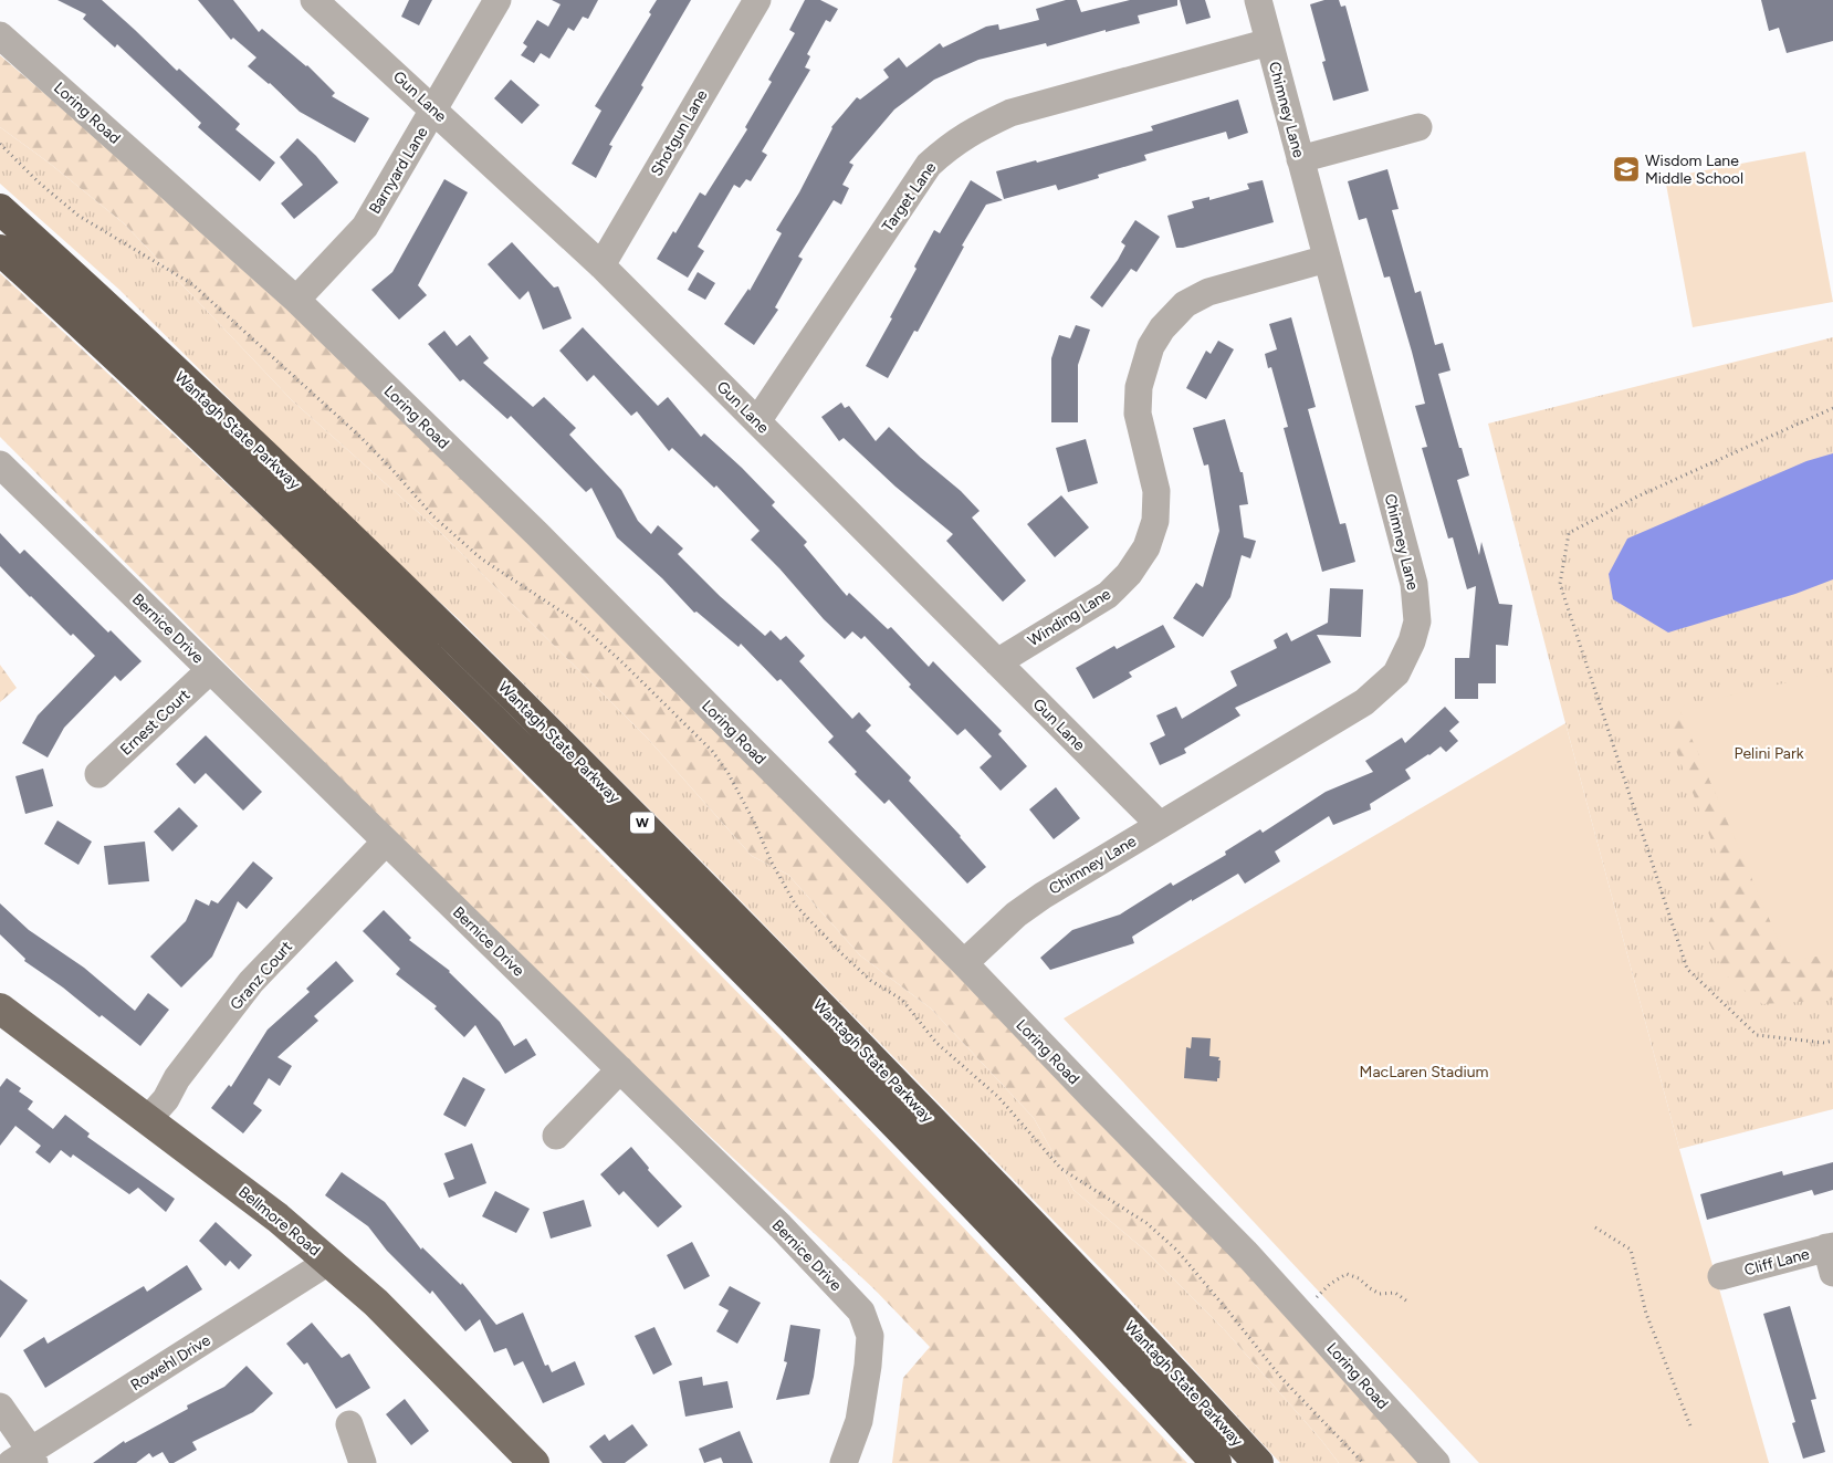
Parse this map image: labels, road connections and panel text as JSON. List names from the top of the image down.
{
  "streets": {
    "highway": ["Wantagh State Parkway", "W"],
    "main road": ["Bellmore Road"],
    "street": [
      "Gun Lane",
      "Chimney Lane",
      "Loring Road",
      "Shotgun Lane",
      "Barnyard Lane",
      "Target Lane",
      "Winding Lane",
      "Bernice Drive",
      "Ernest Court",
      "Granz Court",
      "Cliff Lane",
      "Rowehl Drive"
    ]
  },
  "crossings": [
    ["Gun Lane", "Chimney Lane"],
    ["Gun Lane", "Shotgun Lane"],
    ["Gun Lane", "Barnyard Lane"],
    ["Gun Lane", "Target Lane"],
    ["Gun Lane", "Winding Lane"],
    ["Chimney Lane", "Loring Road"],
    ["Chimney Lane", "Target Lane"],
    ["Chimney Lane", "Winding Lane"],
    ["Loring Road", "Barnyard Lane"],
    ["Bernice Drive", "Ernest Court"],
    ["Bernice Drive", "Granz Court"],
    ["Granz Court", "Bellmore Road"],
    ["Bellmore Road", "Rowehl Drive"]
  ],
  "parks": ["Pelini Park", "MacLaren Stadium"],
  "places": {
    "school or university": ["Wisdom Lane Middle School"]
  }
}
